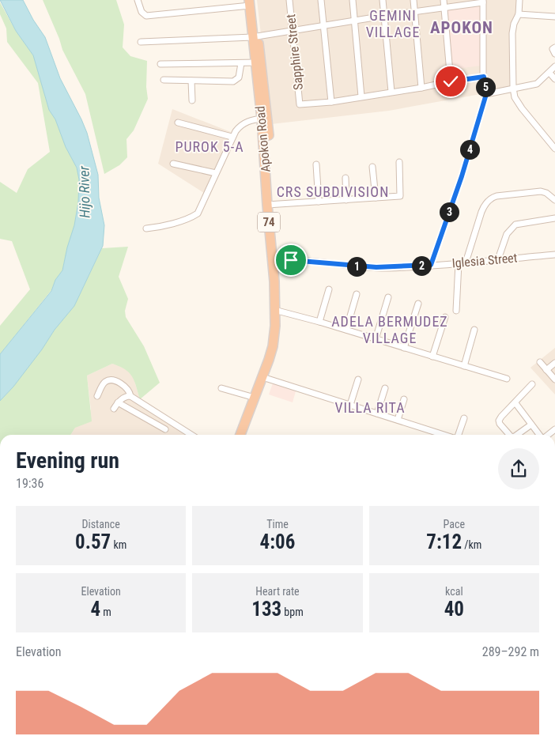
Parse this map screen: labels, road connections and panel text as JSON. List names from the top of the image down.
{
  "streets": {
    "highway": ["Apokon Road", "74"],
    "street": ["Sapphire Street", "Iglesia Street"]
  },
  "crossings": [
    ["Apokon Road", "Iglesia Street"]
  ],
  "districts": [
    "GEMINI VILLAGE",
    "APOKON",
    "PUROK 5-A",
    "CRS SUBDIVISION",
    "ADELA BERMUDEZ VILLAGE",
    "VILLA RITA"
  ],
  "water": ["Hijo River"],
  "page": {
    "pins": [
      "5",
      "4",
      "3",
      "2",
      "1"
    ],
    "heading": ["Evening run", "19:36"],
    "stats": [
      ["Distance", "0.57 km"],
      ["Time", "4:06"],
      ["Pace", "7:12 /km"],
      ["Elevation", "4 m"],
      ["Heart rate", "133 bpm"],
      ["kcal", "40"]
    ],
    "chart": ["Elevation", "289–292 m"]
  }
}
